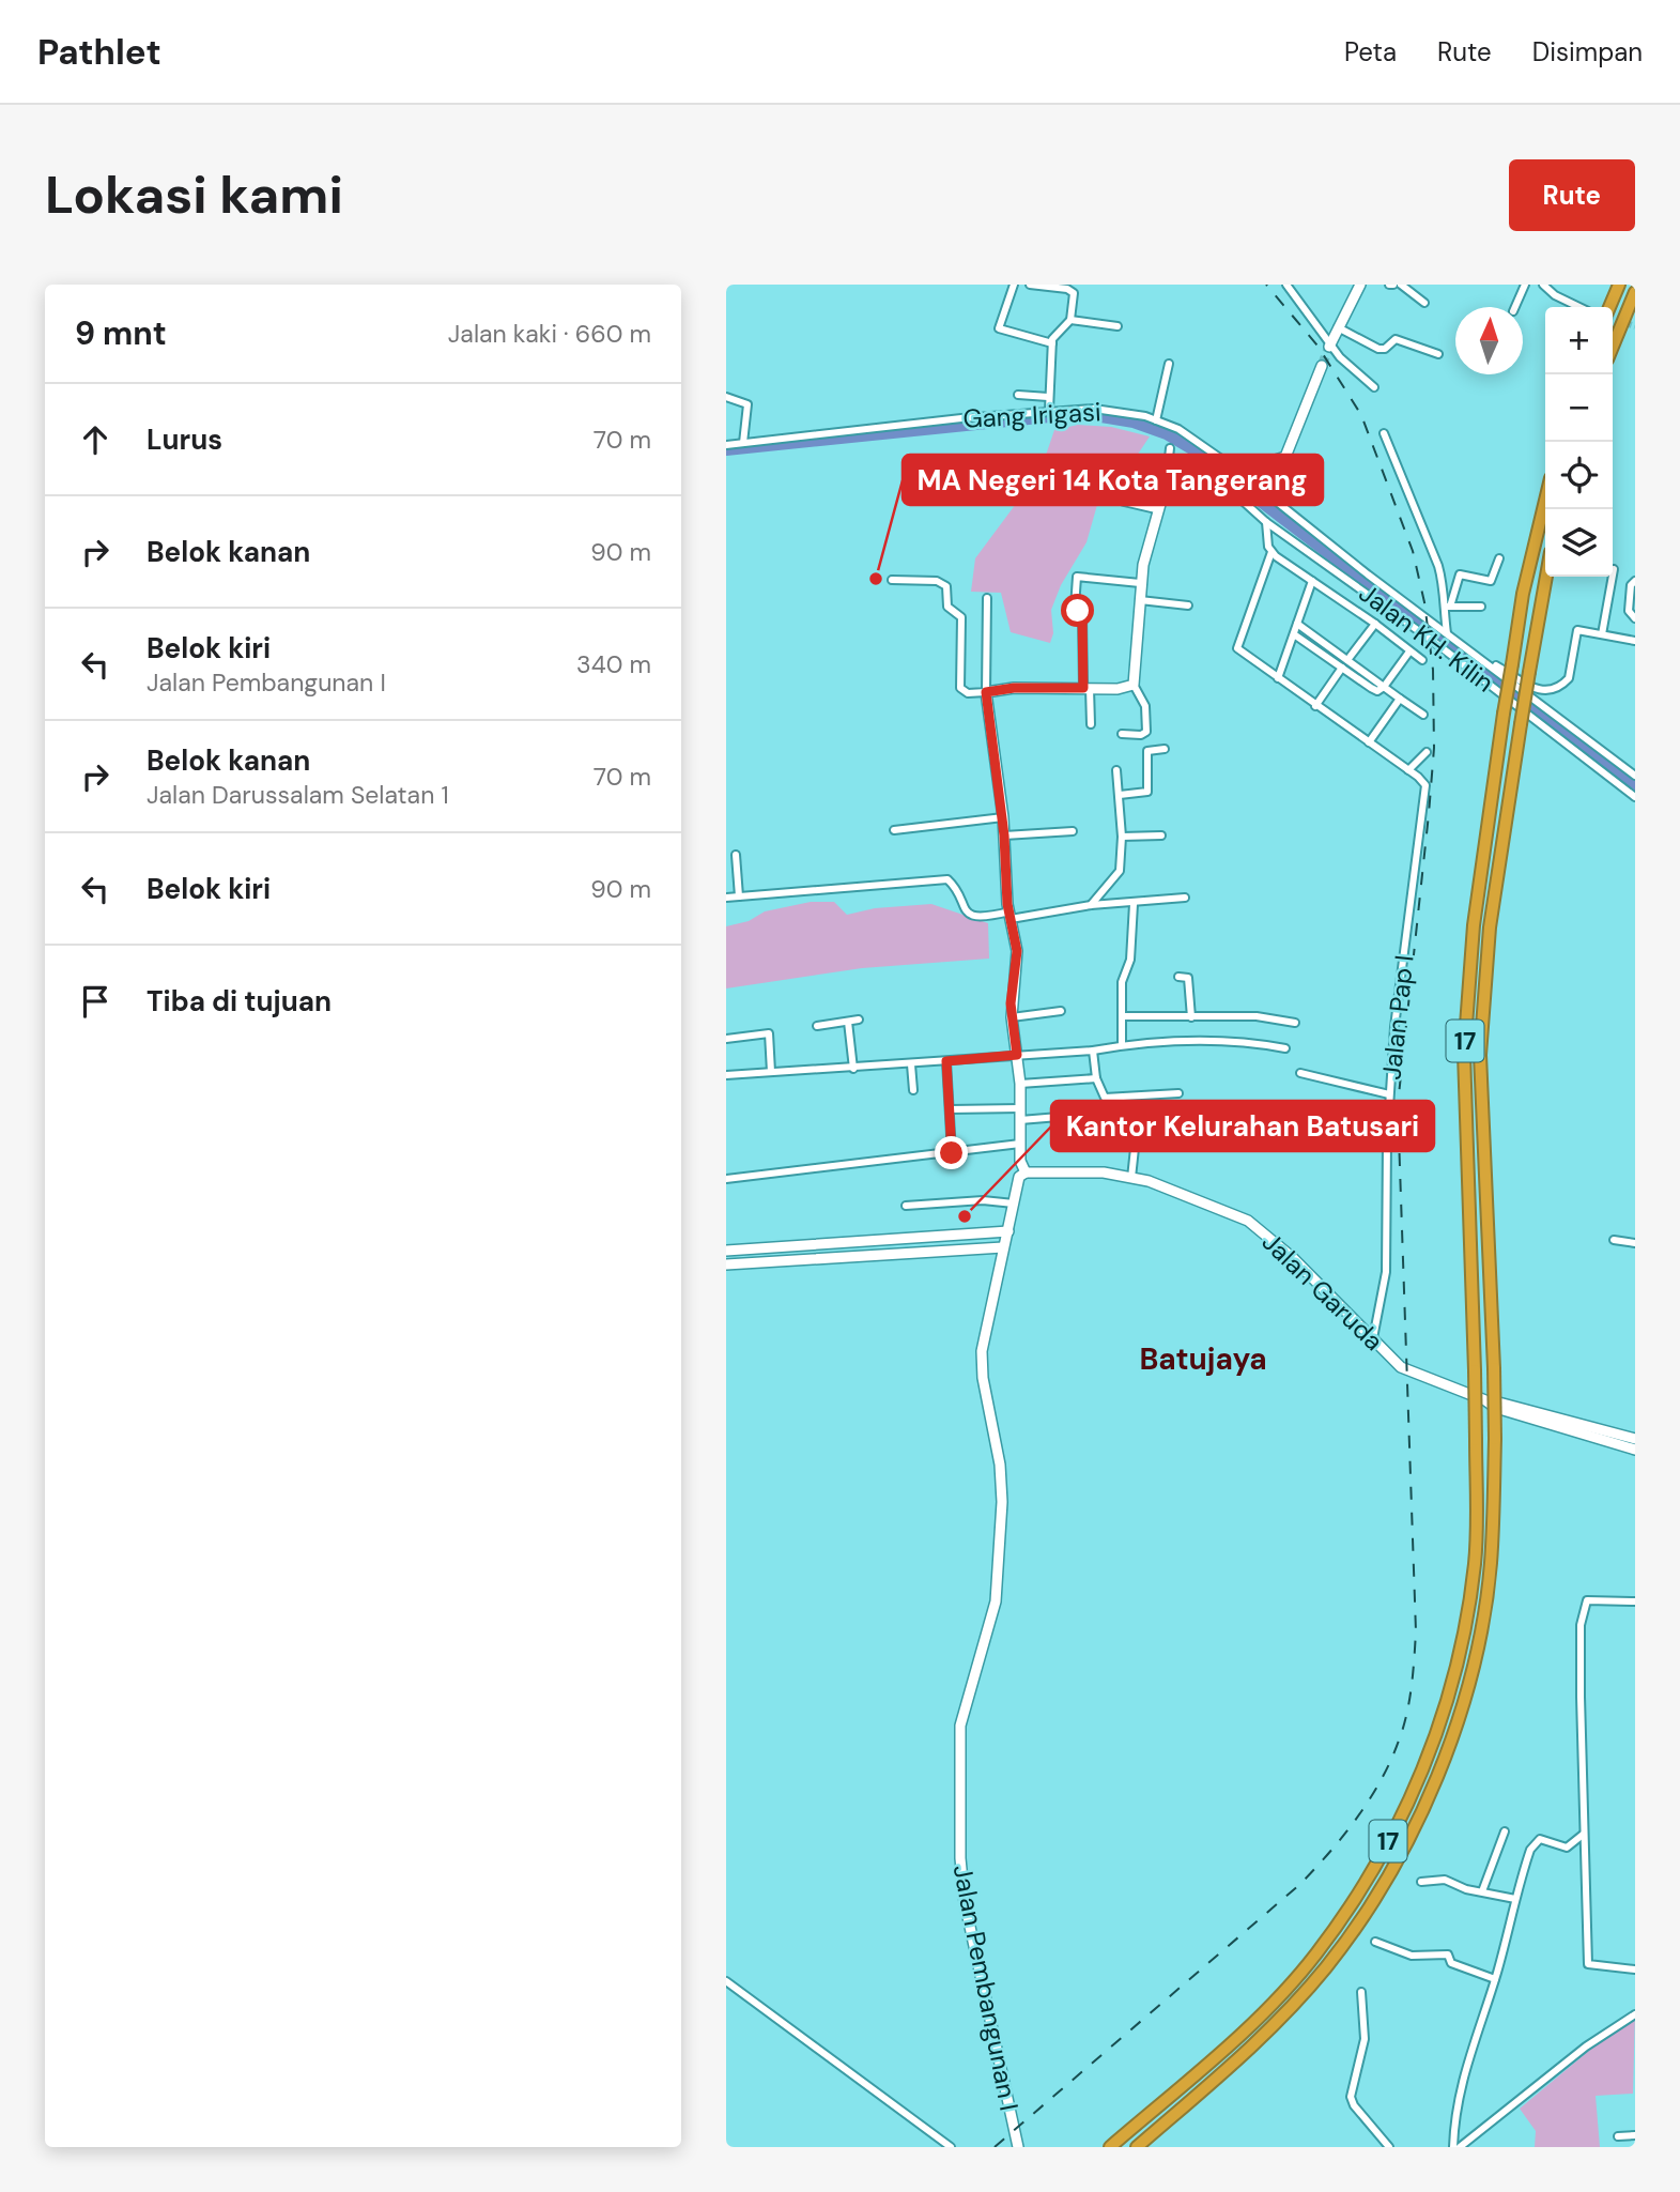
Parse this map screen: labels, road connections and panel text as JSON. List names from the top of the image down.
{
  "streets": {
    "highway": ["17"],
    "street": [
      "Gang Irigasi",
      "Jalan KH. Kilin",
      "Jalan Pap I",
      "Jalan Garuda",
      "Jalan Pembangunan I"
    ]
  },
  "crossings": [
    ["Gang Irigasi", "Jalan KH. Kilin"],
    ["Jalan Pap I", "Jalan Garuda"],
    ["Jalan Garuda", "Jalan Pembangunan I"]
  ],
  "districts": ["Batujaya"],
  "places": ["MA Negeri 14 Kota Tangerang", "Kantor Kelurahan Batusari"],
  "north": "top",
  "page": {
    "header": "Pathlet",
    "nav": ["Peta", "Rute", "Disimpan"],
    "buttons": "Rute",
    "title": "Lokasi kami",
    "heading": ["9 mnt", "Jalan kaki · 660 m"],
    "map_buttons": ["+", "−"],
    "list": [
      ["Lurus", "70 m"],
      ["Belok kanan", "90 m"],
      ["Belok kiri", "Jalan Pembangunan I", "340 m"],
      ["Belok kanan", "Jalan Darussalam Selatan 1", "70 m"],
      ["Belok kiri", "90 m"],
      "Tiba di tujuan"
    ]
  }
}
